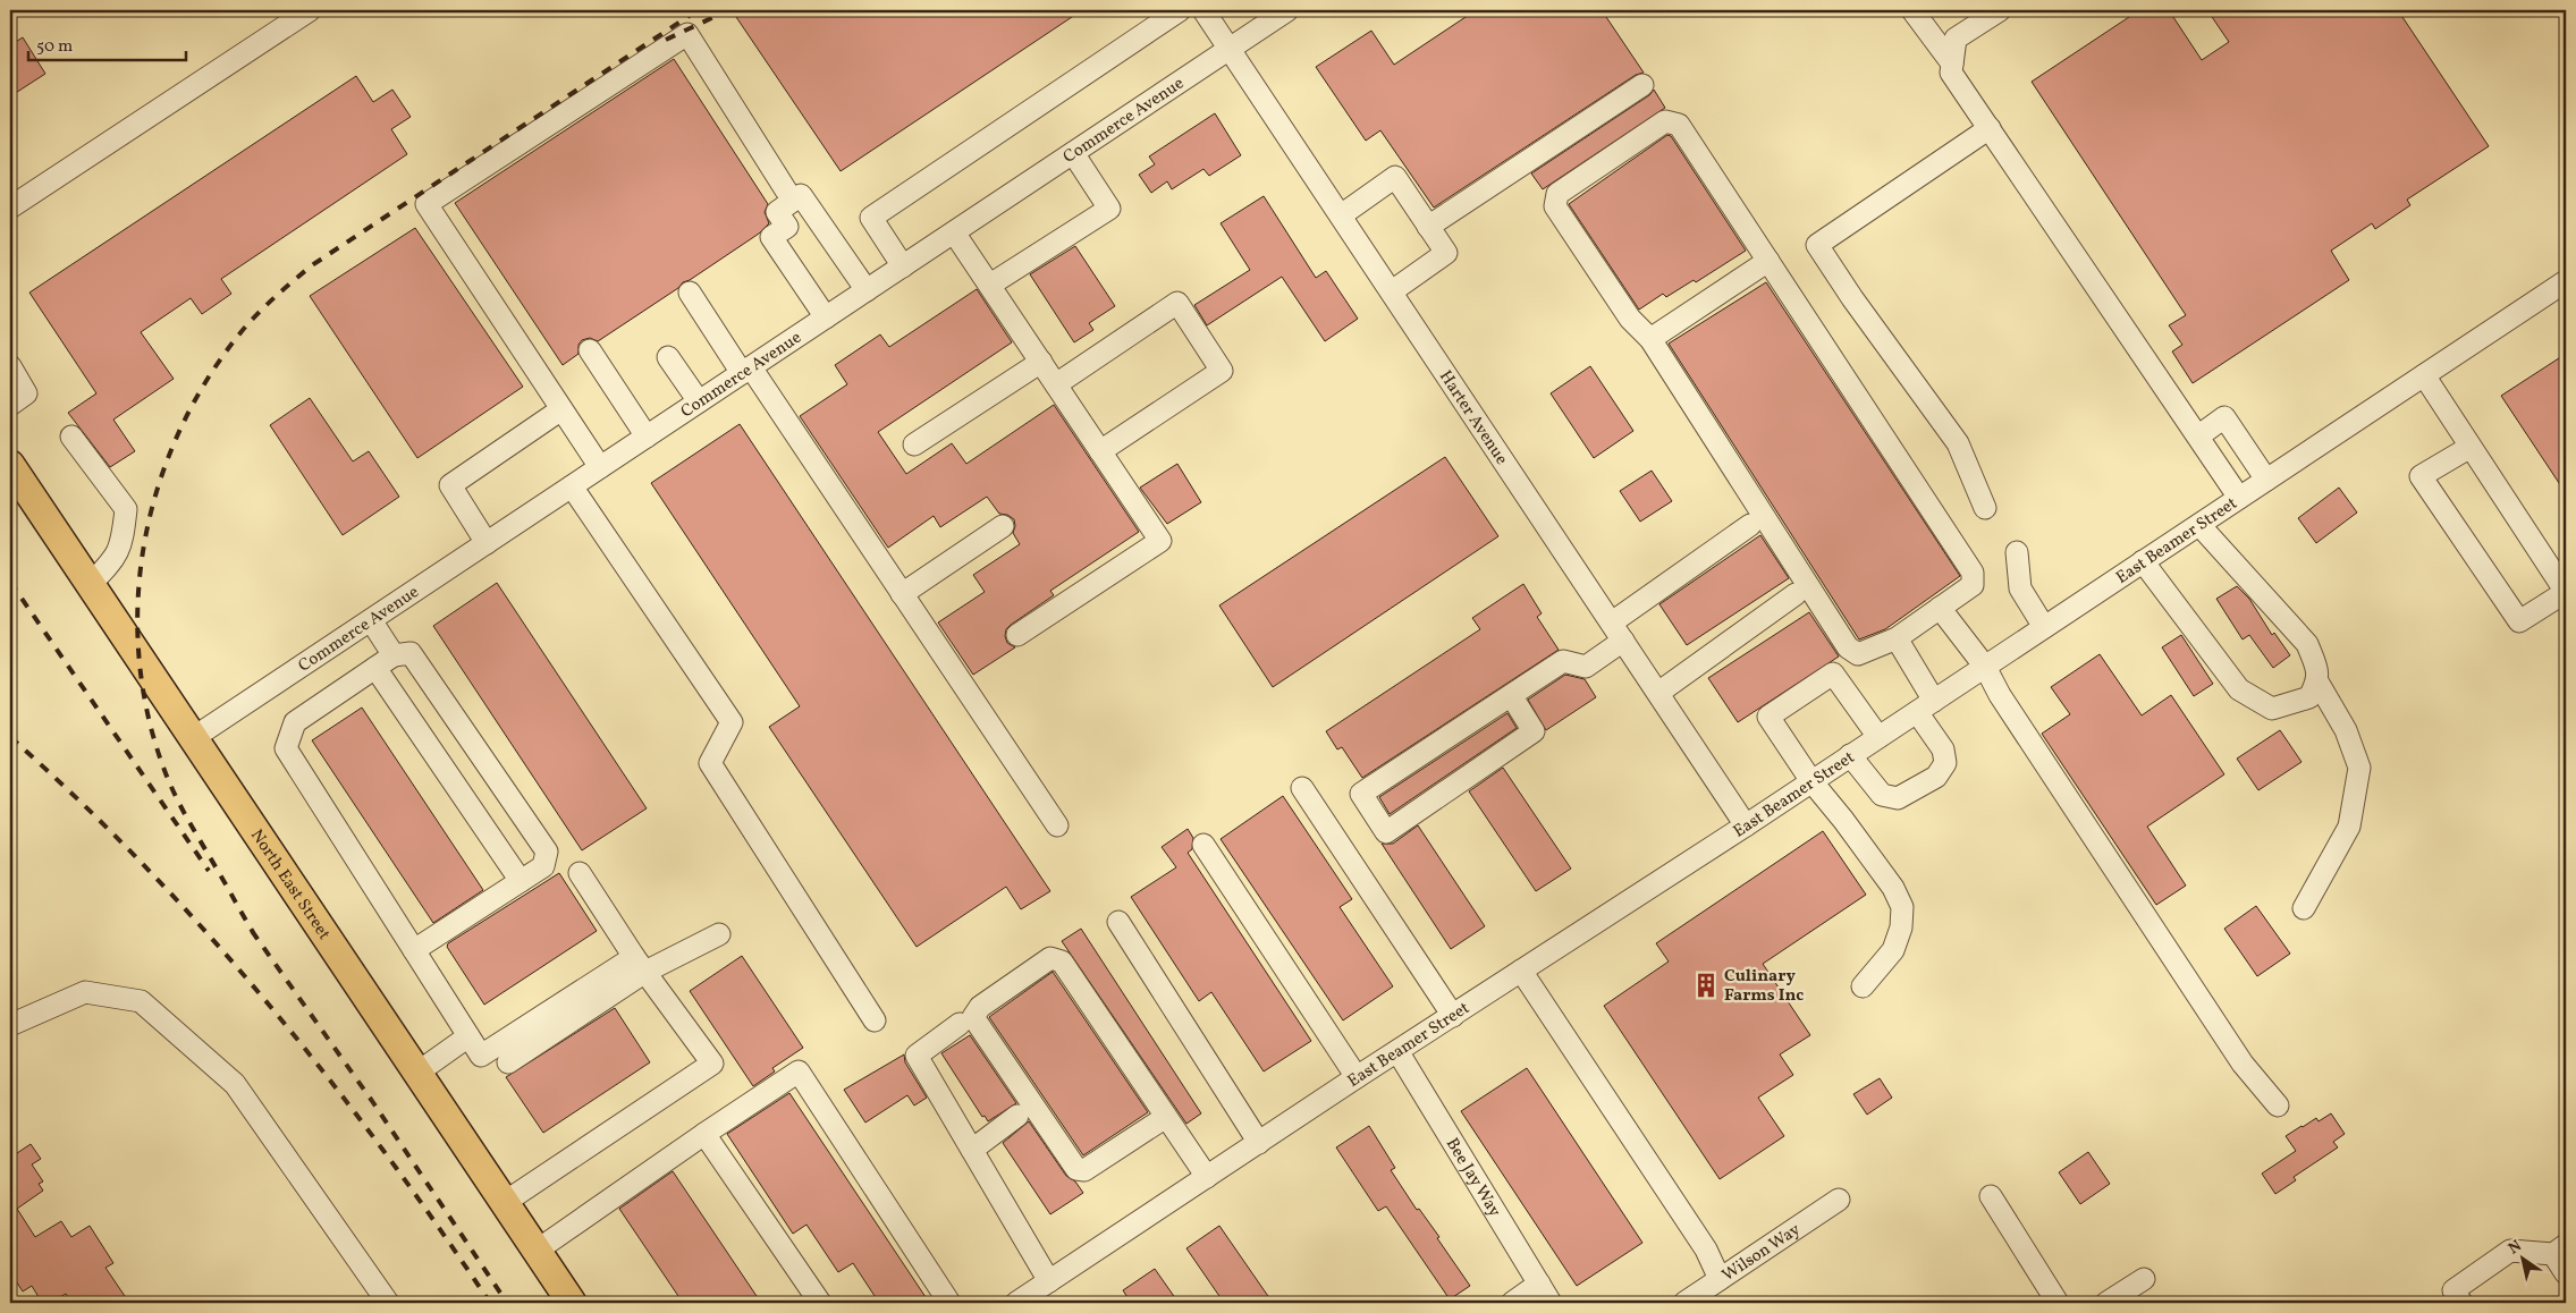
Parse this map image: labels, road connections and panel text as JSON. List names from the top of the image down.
{
  "streets": {
    "main road": ["North East Street"],
    "street": [
      "Commerce Avenue",
      "Harter Avenue",
      "East Beamer Street",
      "Bee Jay Way",
      "Wilson Way"
    ]
  },
  "crossings": [
    ["Commerce Avenue", "Harter Avenue"],
    ["Commerce Avenue", "North East Street"],
    ["Harter Avenue", "East Beamer Street"],
    ["East Beamer Street", "Bee Jay Way"]
  ],
  "places": {
    "building": ["Culinary Farms Inc"]
  },
  "scale_bar": "50 m",
  "north": "top left"
}
